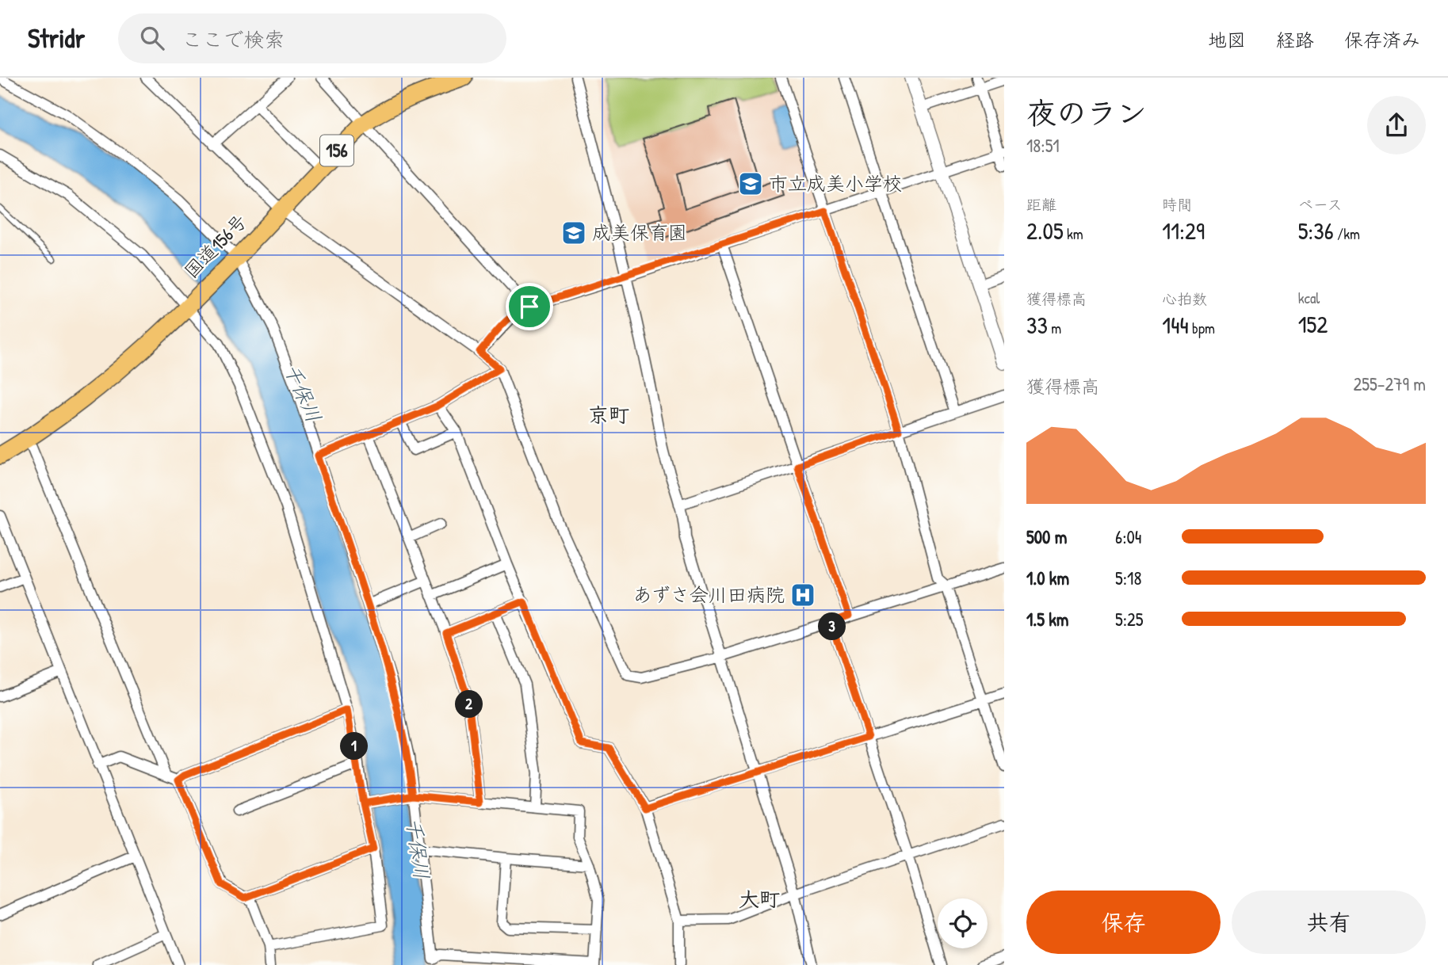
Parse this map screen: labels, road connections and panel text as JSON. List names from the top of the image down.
{
  "streets": {
    "highway": ["156", "国道156号"]
  },
  "districts": ["京町", "大町"],
  "water": ["千保川"],
  "places": {
    "school or university": ["市立成美小学校", "成美保育園"],
    "hospital": ["あずさ会川田病院"]
  },
  "page": {
    "header": "Stridr",
    "search": "ここで検索",
    "nav": ["地図", "経路", "保存済み"],
    "heading": ["夜のラン", "18:51"],
    "stats": [
      ["距離", "2.05 km"],
      ["時間", "11:29"],
      ["ペース", "5:36 /km"],
      ["獲得標高", "33 m"],
      ["心拍数", "144 bpm"],
      ["kcal", "152"]
    ],
    "chart": ["獲得標高", "255–279 m"],
    "list": [
      {
        "name": "500 m",
        "note": "6:04"
      },
      {
        "name": "1.0 km",
        "note": "5:18"
      },
      {
        "name": "1.5 km",
        "note": "5:25"
      }
    ],
    "pins": ["3", "2", "1"],
    "buttons": ["保存", "共有"]
  }
}
